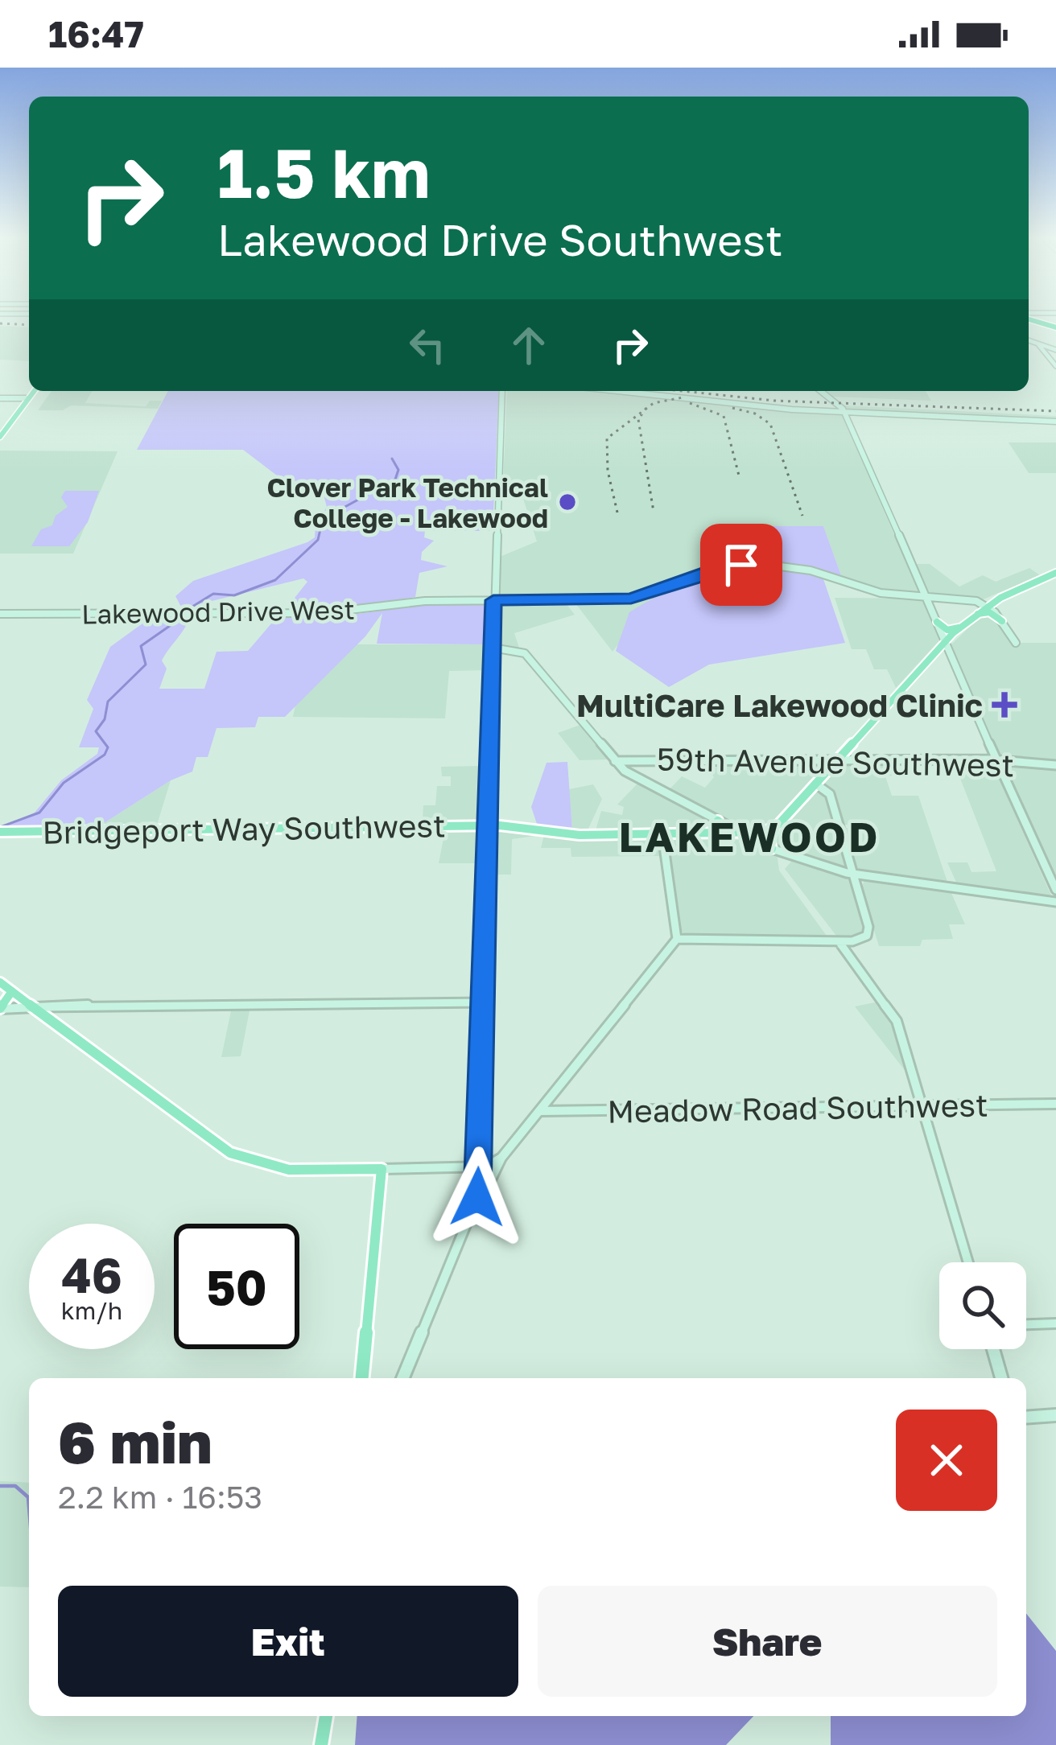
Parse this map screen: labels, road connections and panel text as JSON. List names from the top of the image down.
{
  "streets": {
    "main road": [
      "Lakewood Drive West",
      "59th Avenue Southwest",
      "Bridgeport Way Southwest",
      "Meadow Road Southwest"
    ]
  },
  "districts": ["LAKEWOOD"],
  "places": {
    "other": ["Clover Park Technical College - Lakewood"],
    "health": ["MultiCare Lakewood Clinic"]
  },
  "page": {
    "status": "16:47",
    "turn": ["1.5 km", "Lakewood Drive Southwest"],
    "speed": "46 km/h",
    "limit": "50",
    "heading": ["6 min", "2.2 km · 16:53"],
    "buttons": ["Exit", "Share"]
  }
}
